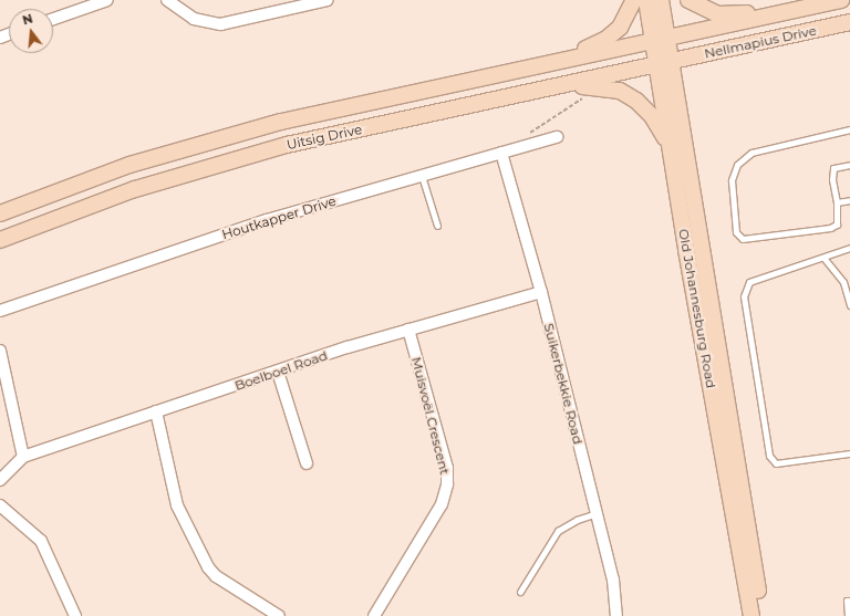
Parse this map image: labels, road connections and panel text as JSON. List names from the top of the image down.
{
  "streets": {
    "main road": ["Nellmapius Drive", "Uitsig Drive", "Old Johannesburg Road"],
    "street": [
      "Houtkapper Drive",
      "Boelboel Road",
      "Suikerbekkie Road",
      "Muisvoël Crescent"
    ]
  },
  "crossings": [
    ["Nellmapius Drive", "Uitsig Drive"],
    ["Nellmapius Drive", "Old Johannesburg Road"],
    ["Uitsig Drive", "Old Johannesburg Road"],
    ["Houtkapper Drive", "Suikerbekkie Road"],
    ["Boelboel Road", "Suikerbekkie Road"],
    ["Boelboel Road", "Muisvoël Crescent"]
  ],
  "north": "top"
}
